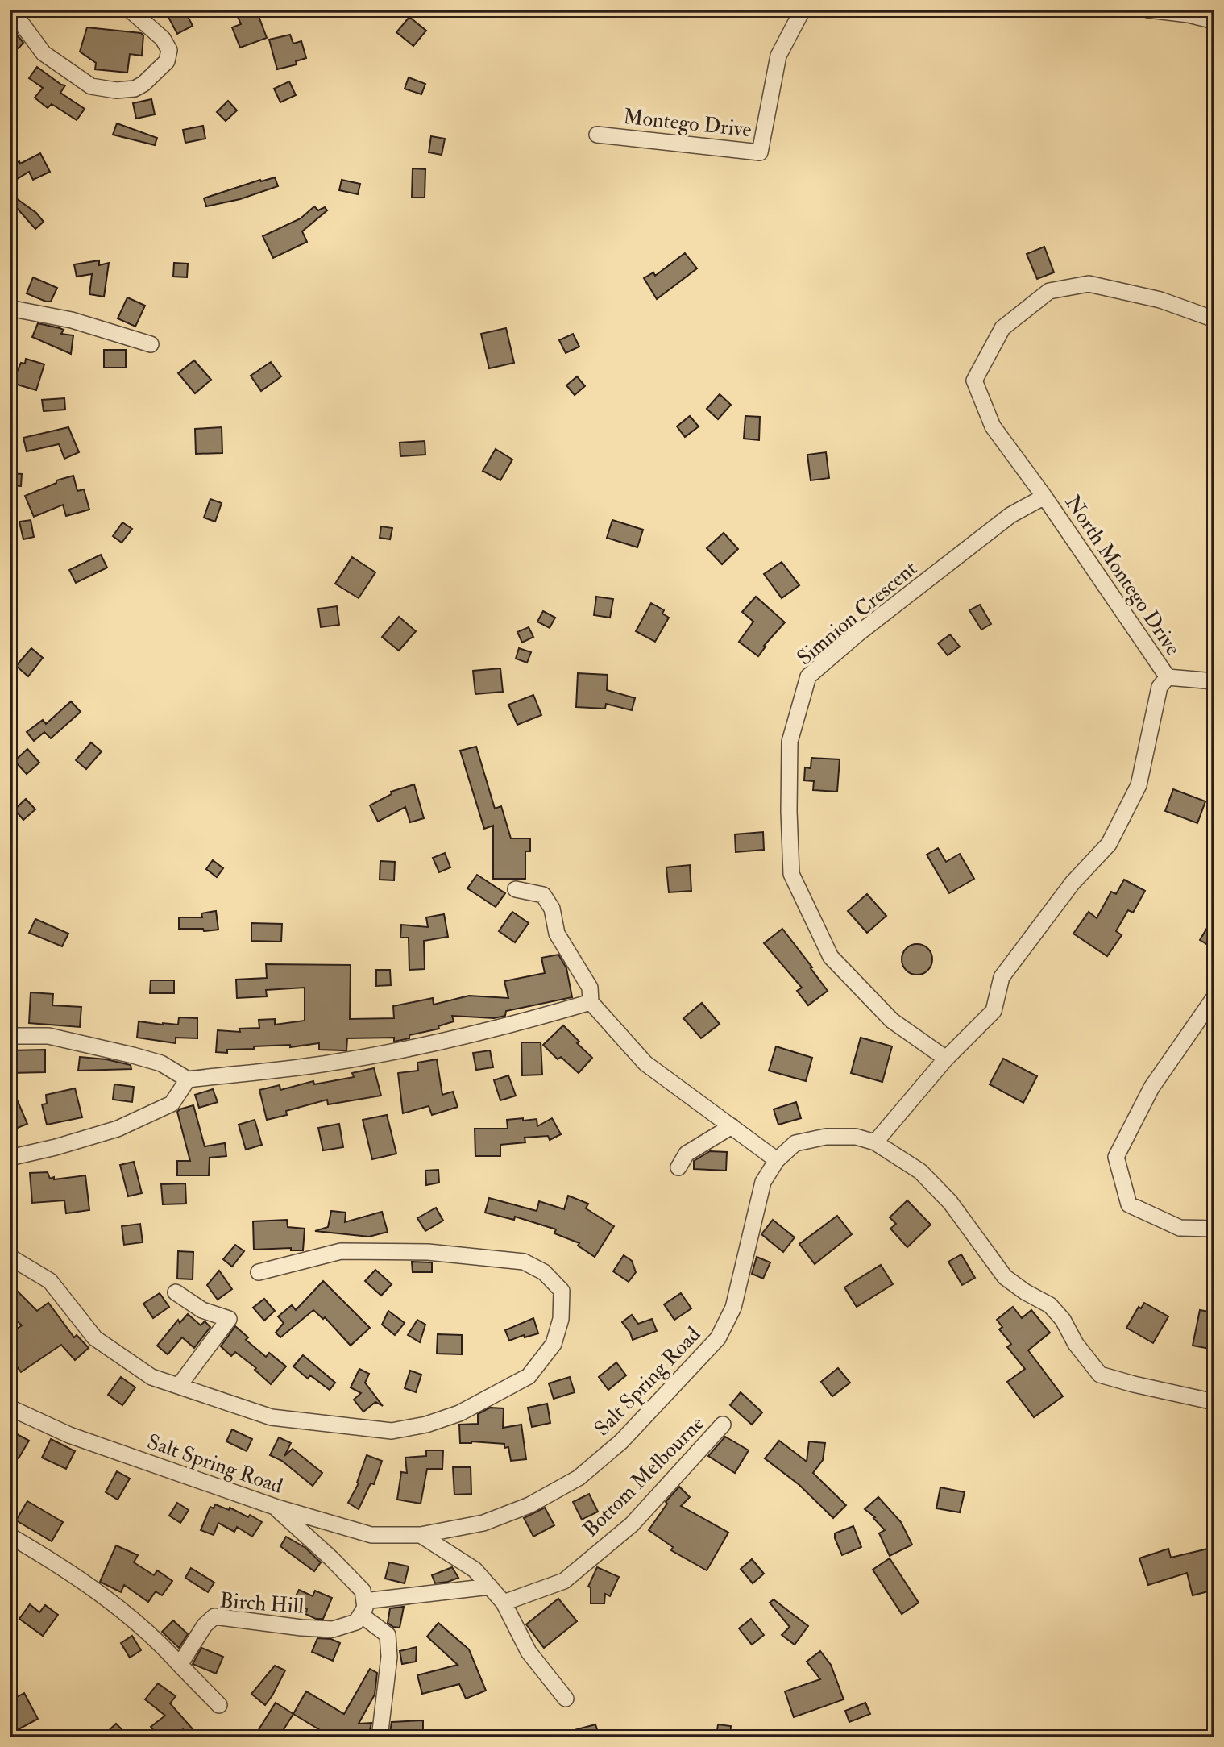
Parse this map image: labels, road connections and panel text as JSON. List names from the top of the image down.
{
  "streets": {
    "street": [
      "Montego Drive",
      "North Montego Drive",
      "Simnion Crescent",
      "Salt Spring Road",
      "Bottom Melbourne",
      "Birch Hill"
    ]
  },
  "crossings": [
    ["North Montego Drive", "Simnion Crescent"]
  ]
}
